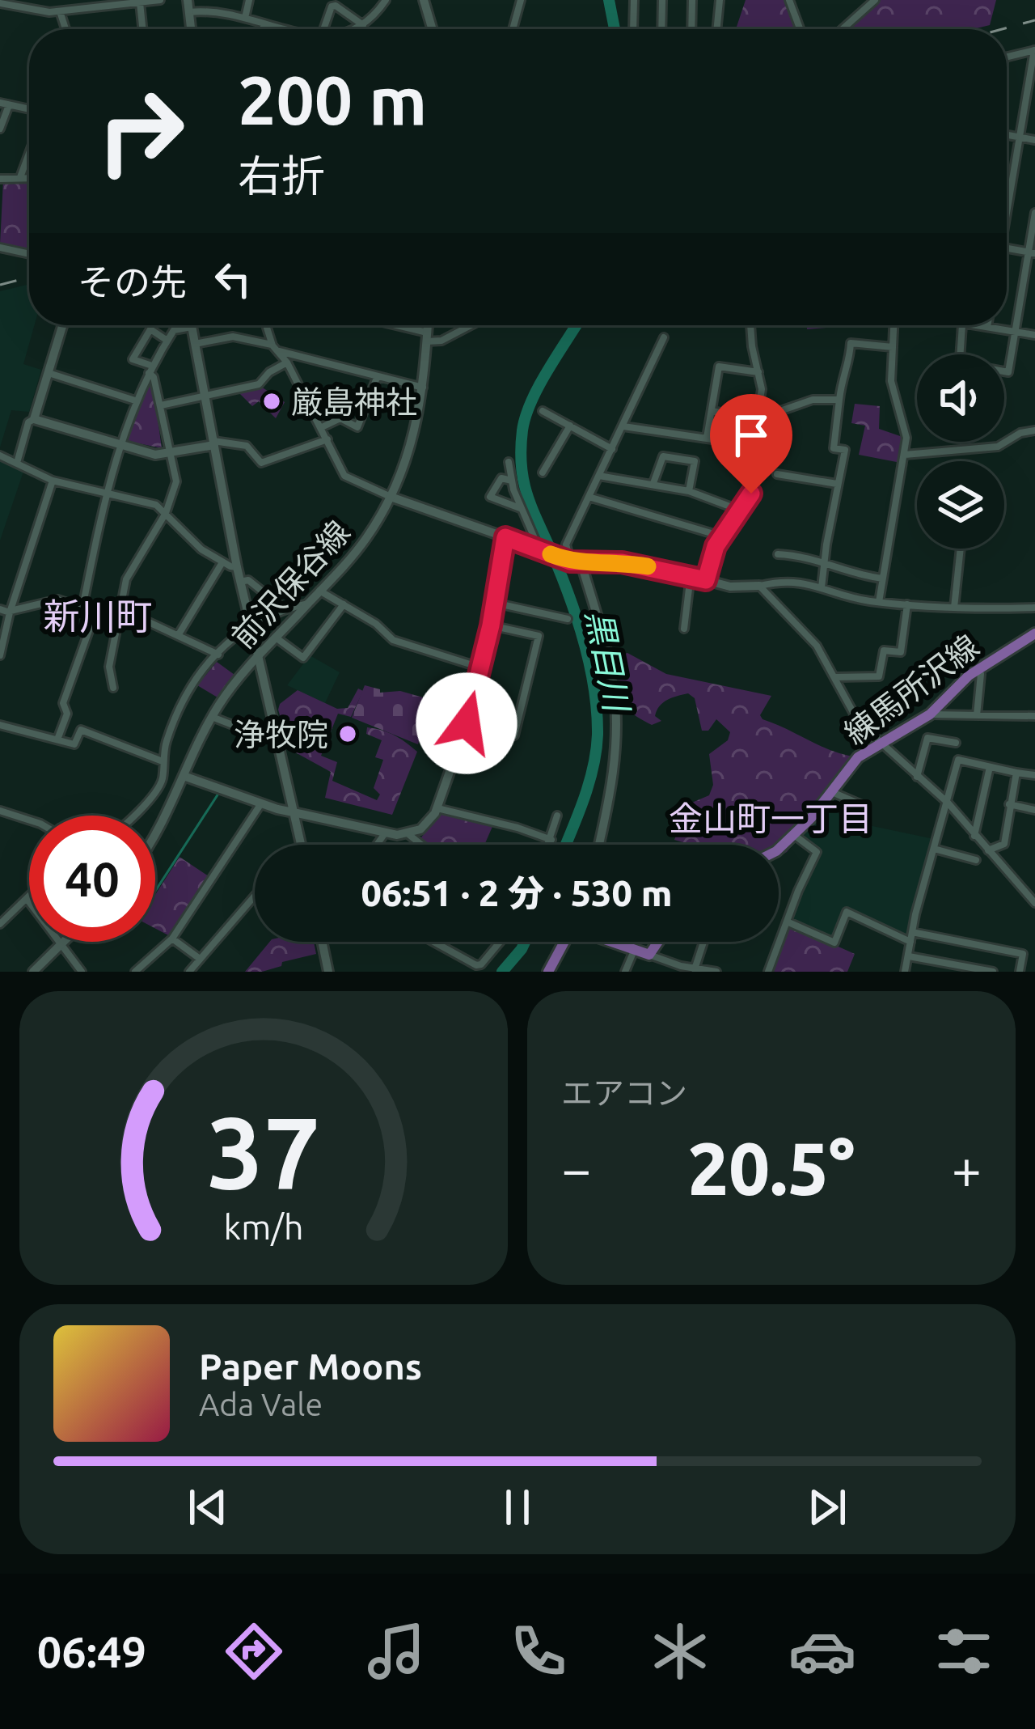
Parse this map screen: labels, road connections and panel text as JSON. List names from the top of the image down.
{
  "streets": {
    "main road": ["練馬所沢線"],
    "street": ["前沢保谷線"]
  },
  "districts": ["新川町", "金山町一丁目"],
  "water": ["黒目川"],
  "places": ["厳島神社", "浄牧院"],
  "page": {
    "turn": ["200 m", "右折"],
    "then": "その先",
    "limit": "40",
    "trip": "06:51 · 2 分 · 530 m",
    "tile": "エアコン",
    "heat": ["−", "20.5°", "+"],
    "song": ["Paper Moons", "Ada Vale"],
    "tabs": "06:49",
    "gauge": ["37", "km/h"]
  }
}
